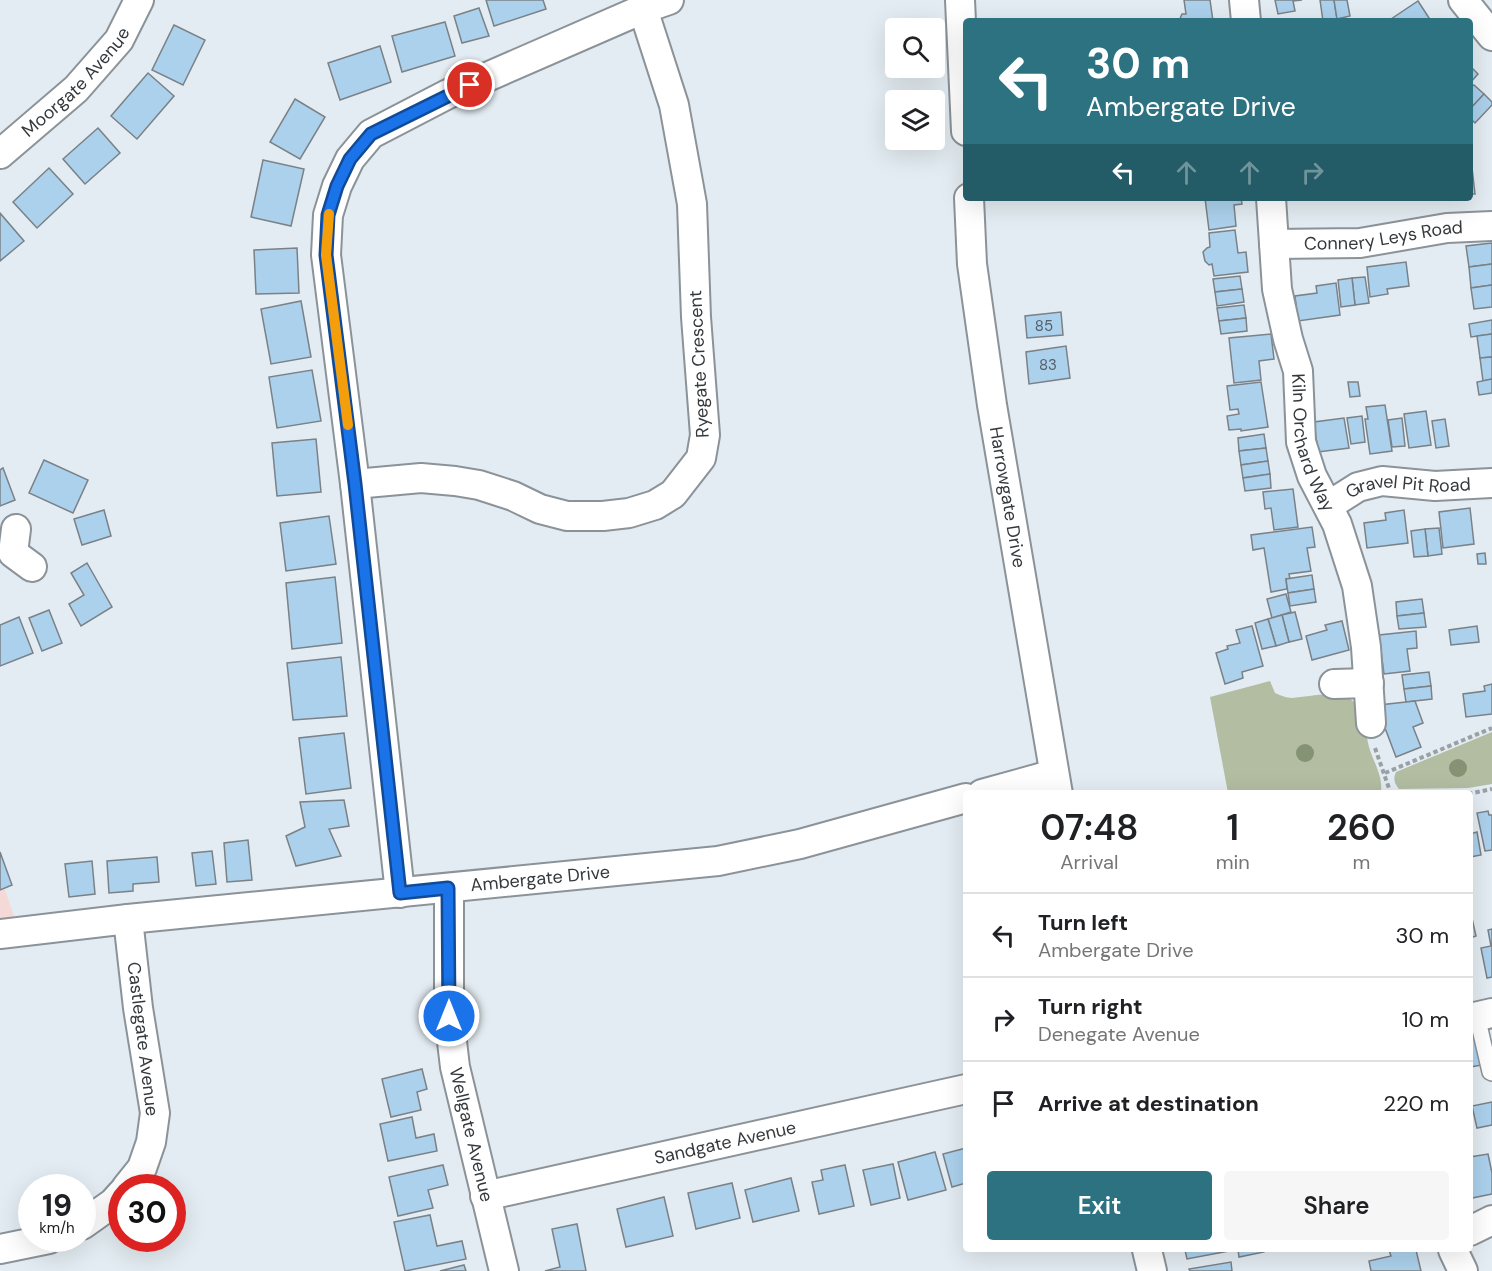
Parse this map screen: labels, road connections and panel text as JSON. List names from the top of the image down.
{
  "streets": {
    "street": [
      "Moorgate Avenue",
      "Connery Leys Road",
      "Ryegate Crescent",
      "Kiln Orchard Way",
      "Gravel Pit Road",
      "Harrowgate Drive",
      "Ambergate Drive",
      "Castlegate Avenue",
      "Wellgate Avenue",
      "Sandgate Avenue"
    ]
  },
  "crossings": [
    ["Connery Leys Road", "Kiln Orchard Way"],
    ["Kiln Orchard Way", "Gravel Pit Road"],
    ["Ambergate Drive", "Castlegate Avenue"],
    ["Ambergate Drive", "Wellgate Avenue"],
    ["Wellgate Avenue", "Sandgate Avenue"]
  ],
  "house_numbers": ["85", "83"],
  "page": {
    "turn": ["30 m", "Ambergate Drive"],
    "eta": [
      "07:48",
      "Arrival",
      "1",
      "min",
      "260",
      "m"
    ],
    "list": [
      {
        "name": "Turn left",
        "note": "Ambergate Drive",
        "value": "30 m"
      },
      {
        "name": "Turn right",
        "note": "Denegate Avenue",
        "value": "10 m"
      },
      {
        "name": "Arrive at destination",
        "value": "220 m"
      }
    ],
    "buttons": ["Exit", "Share"],
    "speed": "19 km/h",
    "limit": "30"
  }
}
